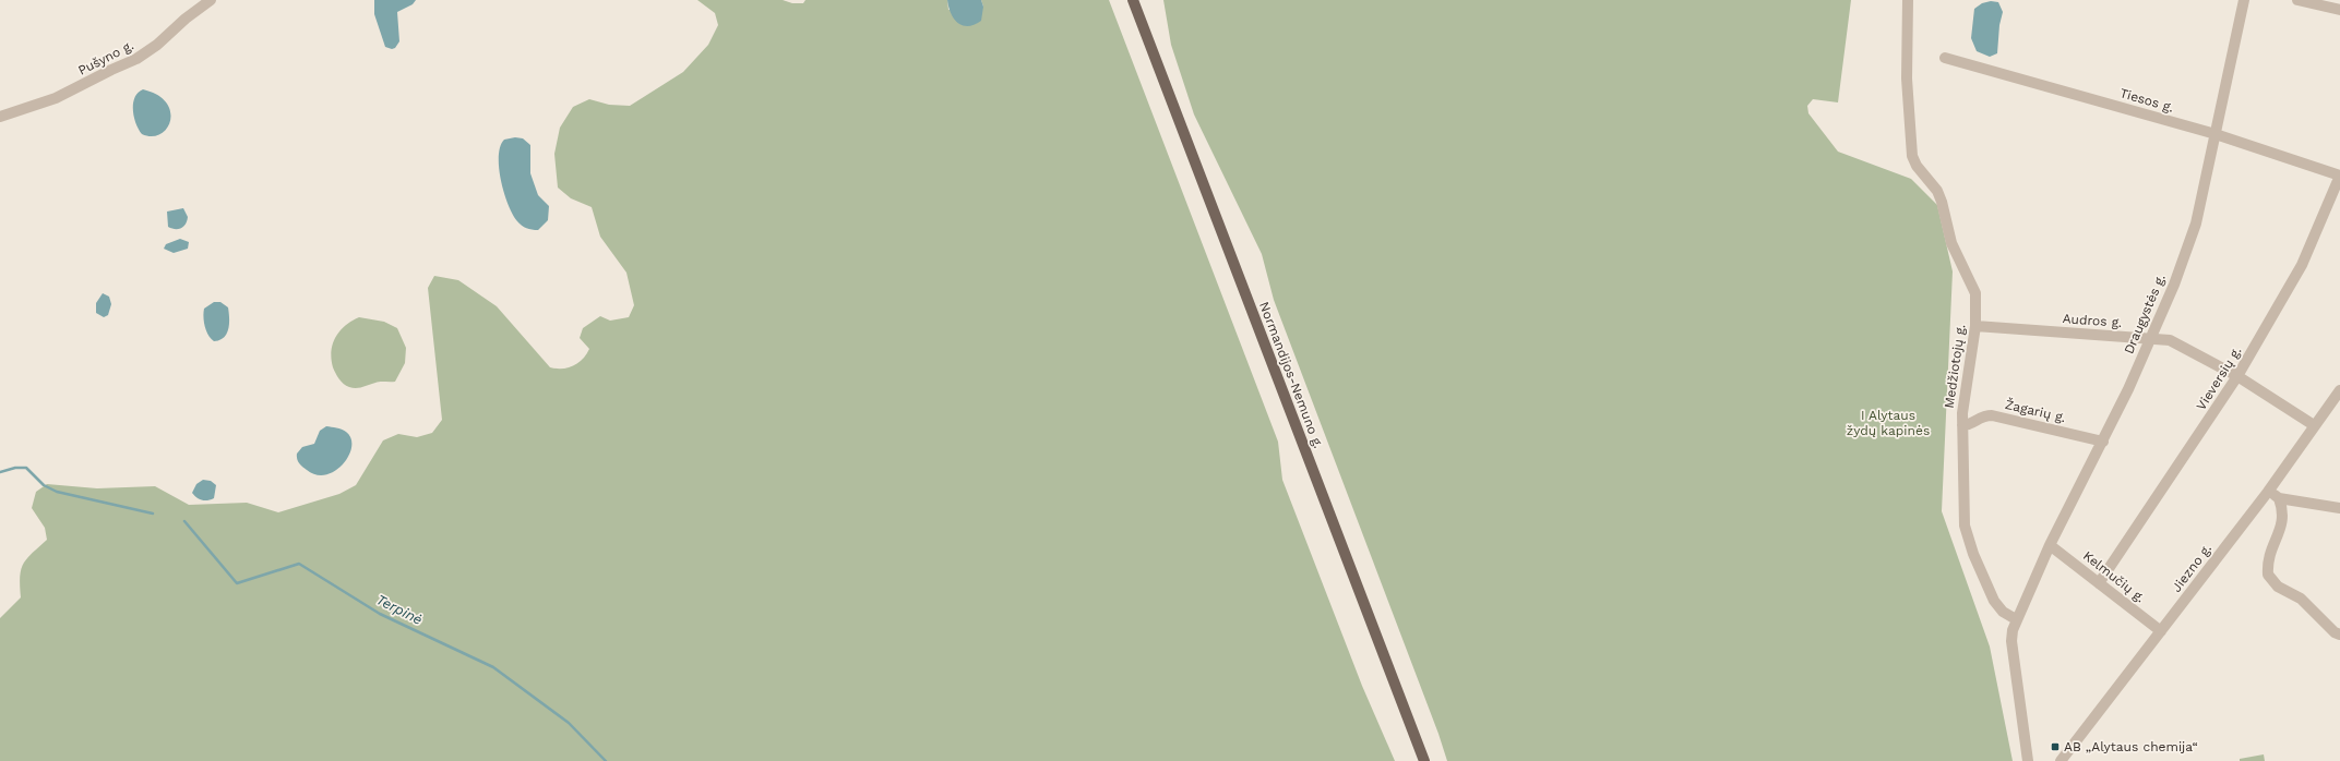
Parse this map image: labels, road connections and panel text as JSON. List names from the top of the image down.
{
  "streets": {
    "main road": ["Normandijos-Nemuno g."],
    "street": [
      "Pušyno g.",
      "Tiesos g.",
      "Draugystės g.",
      "Audros g.",
      "Medžiotojų g.",
      "Vieversių g.",
      "Žagarių g.",
      "Jiezno g.",
      "Kelmučių g."
    ]
  },
  "crossings": [
    ["Tiesos g.", "Draugystės g."],
    ["Tiesos g.", "Vieversių g."],
    ["Draugystės g.", "Audros g."],
    ["Draugystės g.", "Medžiotojų g."],
    ["Draugystės g.", "Žagarių g."],
    ["Draugystės g.", "Kelmučių g."],
    ["Audros g.", "Medžiotojų g."],
    ["Audros g.", "Vieversių g."],
    ["Audros g.", "Jiezno g."],
    ["Medžiotojų g.", "Žagarių g."],
    ["Vieversių g.", "Kelmučių g."],
    ["Jiezno g.", "Kelmučių g."]
  ],
  "water": ["Terpinė"],
  "parks": ["I Alytaus žydų kapinės"],
  "places": {
    "transit": ["AB „Alytaus chemija“"]
  }
}
